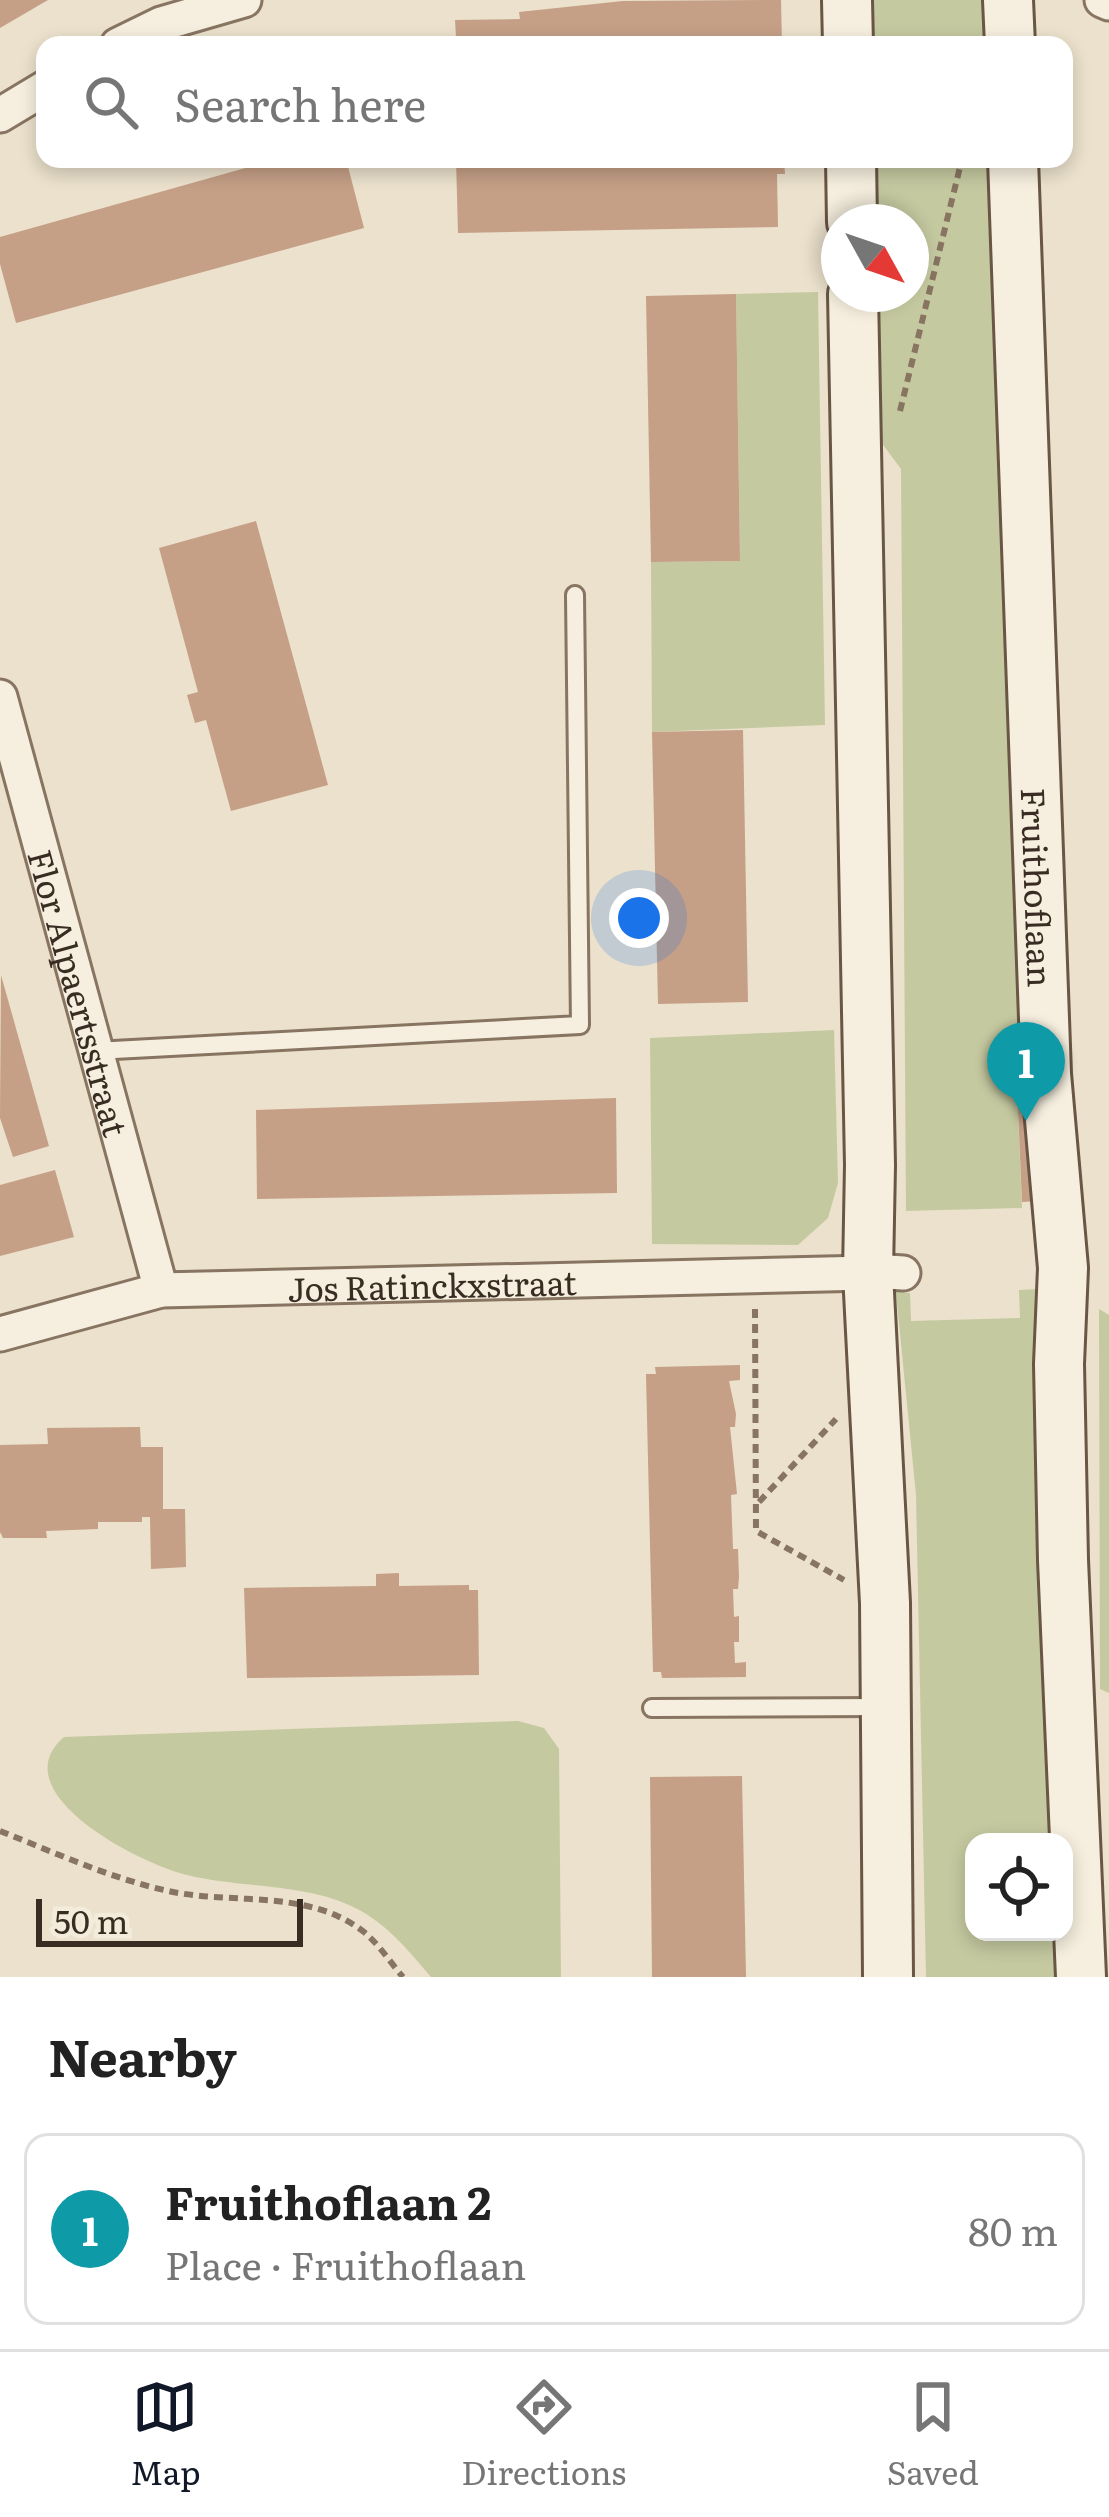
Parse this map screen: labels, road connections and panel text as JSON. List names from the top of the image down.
{
  "streets": {
    "street": ["Fruithoflaan", "Flor Alpaertsstraat", "Jos Ratinckxstraat"]
  },
  "crossings": [
    ["Flor Alpaertsstraat", "Jos Ratinckxstraat"]
  ],
  "scale_bar": "50 m",
  "north": "bottom right",
  "page": {
    "search": "Search here",
    "pins": "1",
    "scale": "50 m",
    "heading": "Nearby",
    "list": [
      {
        "mark": "1",
        "name": "Fruithoflaan 2",
        "note": "Place · Fruithoflaan",
        "value": "80 m"
      }
    ],
    "nav": ["Map", "Directions", "Saved"]
  }
}
